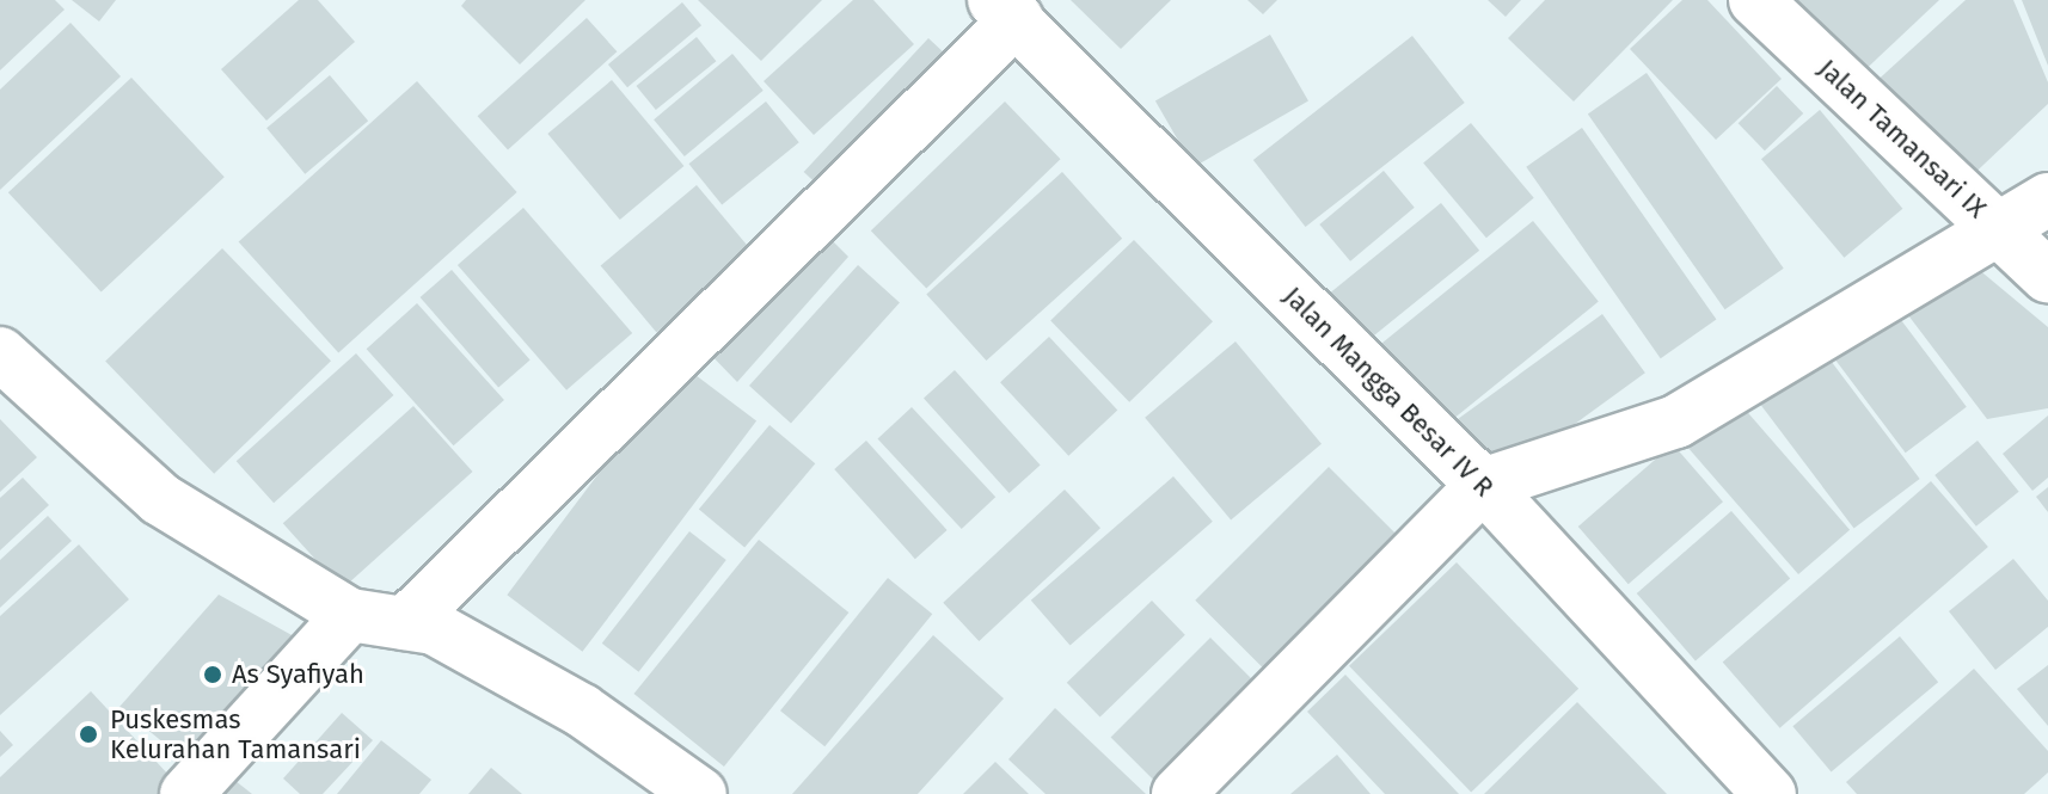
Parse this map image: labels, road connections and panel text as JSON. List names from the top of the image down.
{
  "streets": {
    "street": ["Jalan Tamansari IX", "Jalan Mangga Besar IV R"]
  },
  "places": ["As Syafiyah", "Puskesmas Kelurahan Tamansari"]
}
